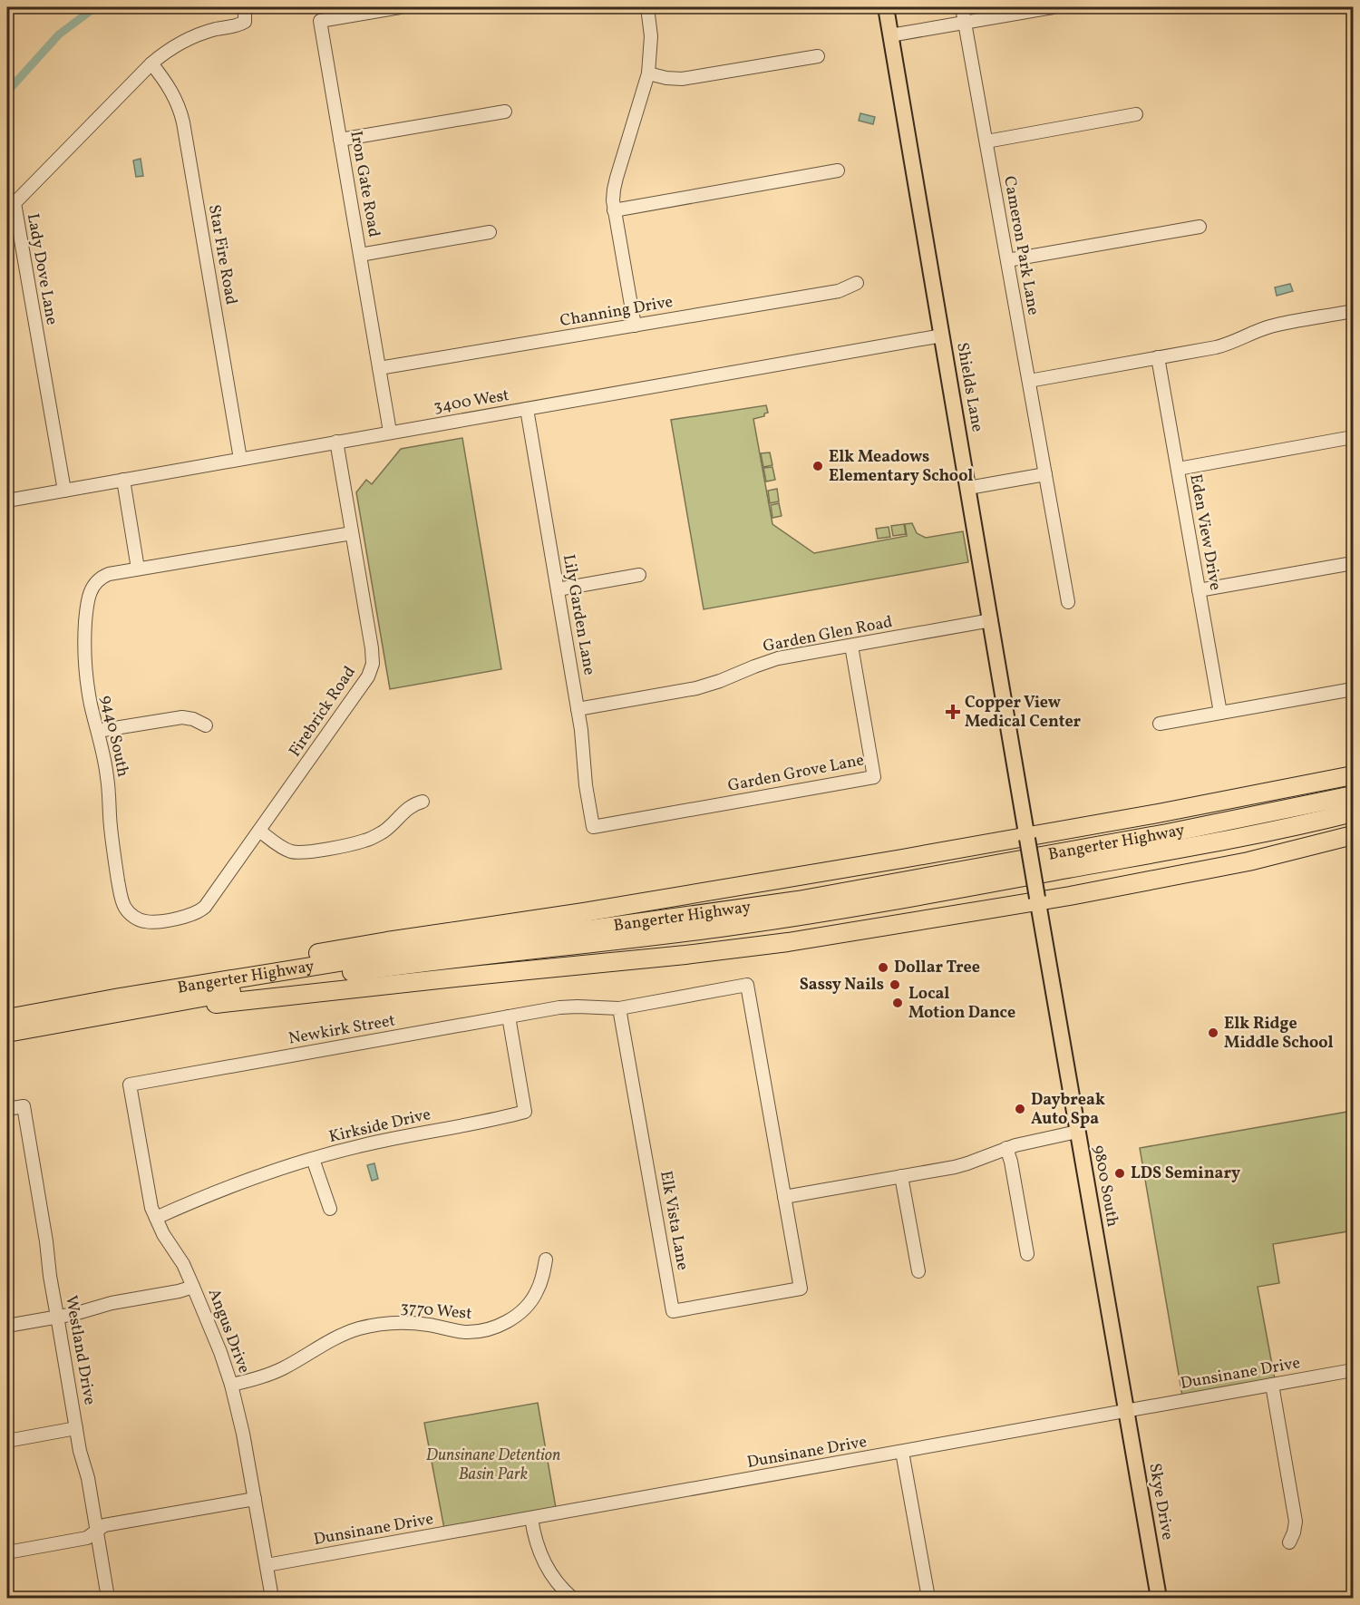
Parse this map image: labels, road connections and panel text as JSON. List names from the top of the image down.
{
  "streets": {
    "highway": ["Bangerter Highway"],
    "main road": ["Shields Lane", "9800 South", "Skye Drive"],
    "street": [
      "Iron Gate Road",
      "Cameron Park Lane",
      "Star Fire Road",
      "Lady Dove Lane",
      "Channing Drive",
      "3400 West",
      "Eden View Drive",
      "Lily Garden Lane",
      "Garden Glen Road",
      "Firebrick Road",
      "9440 South",
      "Garden Grove Lane",
      "Newkirk Street",
      "Kirkside Drive",
      "Elk Vista Lane",
      "3770 West",
      "Angus Drive",
      "Westland Drive",
      "Dunsinane Drive"
    ]
  },
  "crossings": [
    ["Iron Gate Road", "Channing Drive"],
    ["Iron Gate Road", "3400 West"],
    ["Star Fire Road", "Lady Dove Lane"],
    ["Star Fire Road", "3400 West"],
    ["Lady Dove Lane", "3400 West"],
    ["Shields Lane", "3400 West"],
    ["Shields Lane", "Garden Glen Road"],
    ["Shields Lane", "9800 South"],
    ["3400 West", "Lily Garden Lane"],
    ["3400 West", "Firebrick Road"],
    ["Lily Garden Lane", "Garden Glen Road"],
    ["Lily Garden Lane", "Garden Grove Lane"],
    ["Garden Glen Road", "Garden Grove Lane"],
    ["Firebrick Road", "9440 South"],
    ["Newkirk Street", "Kirkside Drive"],
    ["Newkirk Street", "Elk Vista Lane"],
    ["Newkirk Street", "Angus Drive"],
    ["Kirkside Drive", "Angus Drive"],
    ["9800 South", "Dunsinane Drive"],
    ["9800 South", "Skye Drive"],
    ["3770 West", "Angus Drive"],
    ["Angus Drive", "Dunsinane Drive"],
    ["Dunsinane Drive", "Skye Drive"]
  ],
  "parks": ["Dunsinane Detention Basin Park"],
  "places": {
    "other": [
      "Elk Meadows Elementary School",
      "Dollar Tree",
      "Sassy Nails",
      "Local Motion Dance",
      "Elk Ridge Middle School",
      "Daybreak Auto Spa",
      "LDS Seminary"
    ],
    "health": ["Copper View Medical Center"]
  }
}
